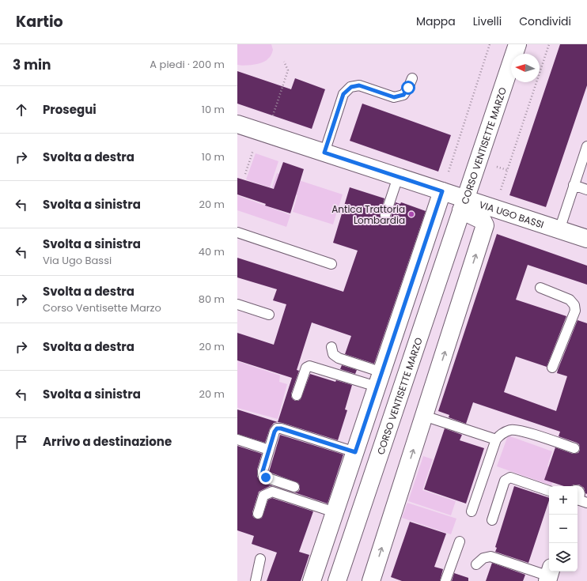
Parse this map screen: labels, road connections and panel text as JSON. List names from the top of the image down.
{
  "streets": {
    "street": ["CORSO VENTISETTE MARZO", "VIA UGO BASSI"]
  },
  "crossings": [
    ["CORSO VENTISETTE MARZO", "VIA UGO BASSI"]
  ],
  "places": ["Antica Trattoria Lombardia"],
  "north": "left",
  "page": {
    "header": "Kartio",
    "nav": ["Mappa", "Livelli", "Condividi"],
    "heading": ["3 min", "A piedi · 200 m"],
    "list": [
      ["Prosegui", "10 m"],
      ["Svolta a destra", "10 m"],
      ["Svolta a sinistra", "20 m"],
      ["Svolta a sinistra", "Via Ugo Bassi", "40 m"],
      ["Svolta a destra", "Corso Ventisette Marzo", "80 m"],
      ["Svolta a destra", "20 m"],
      ["Svolta a sinistra", "20 m"],
      "Arrivo a destinazione"
    ],
    "map_buttons": ["+", "−"]
  }
}
